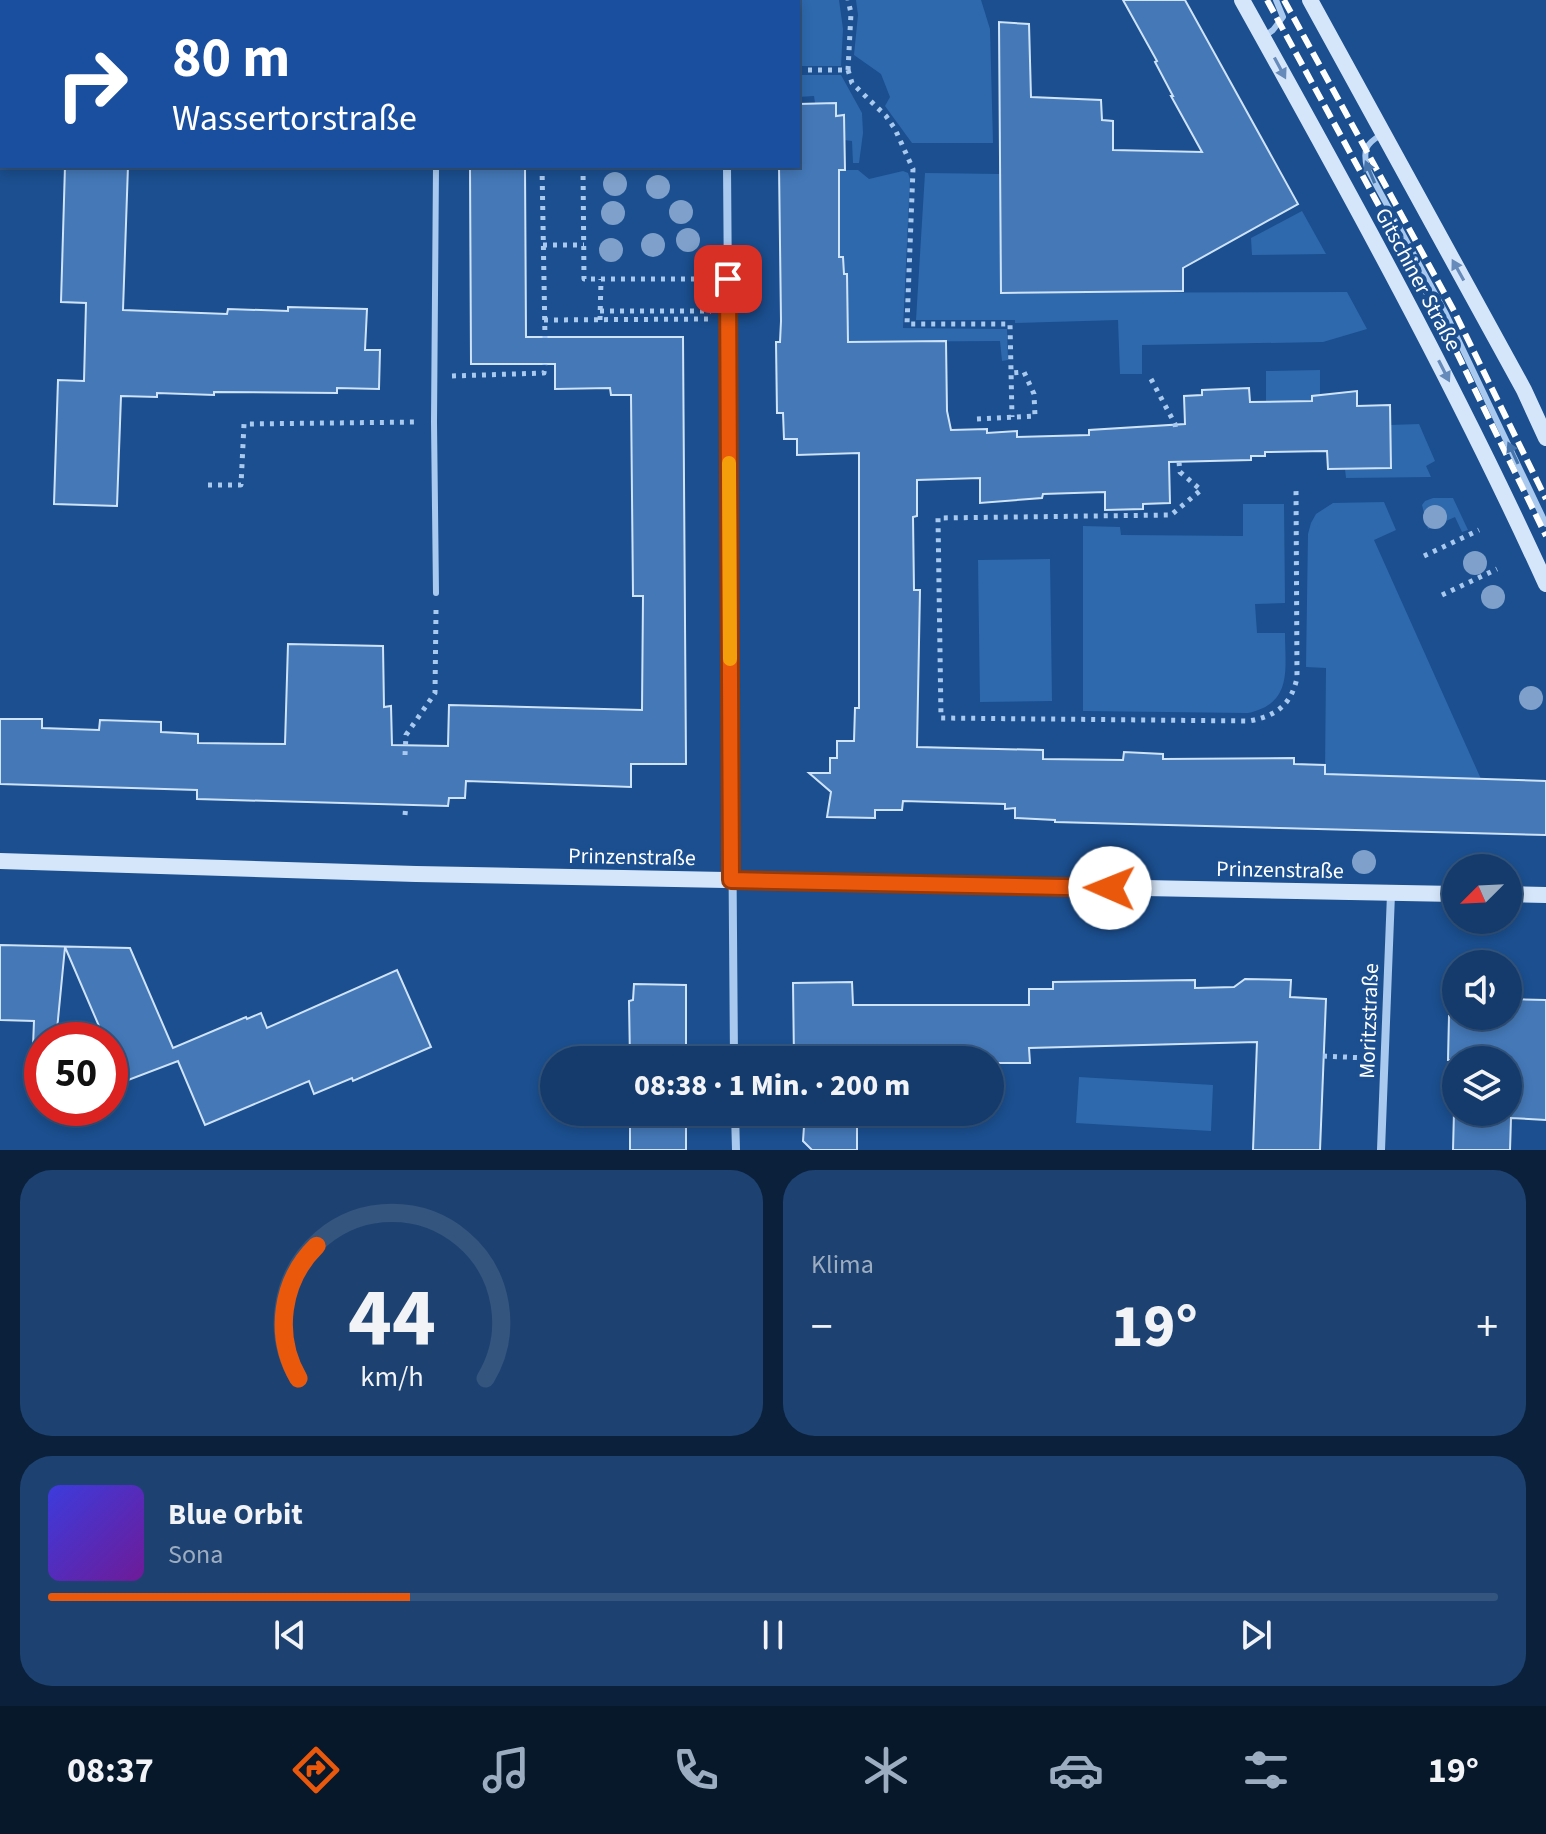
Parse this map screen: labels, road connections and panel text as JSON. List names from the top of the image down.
{
  "streets": {
    "main road": ["Gitschiner Straße", "Prinzenstraße"],
    "street": ["Moritzstraße"]
  },
  "crossings": [
    ["Prinzenstraße", "Moritzstraße"]
  ],
  "north": "bottom left",
  "page": {
    "turn": ["80 m", "Wassertorstraße"],
    "limit": "50",
    "trip": "08:38 · 1 Min. · 200 m",
    "tile": "Klima",
    "heat": ["−", "19°", "+"],
    "song": ["Blue Orbit", "Sona"],
    "tabs": ["08:37", "19°"],
    "gauge": ["44", "km/h"]
  }
}
